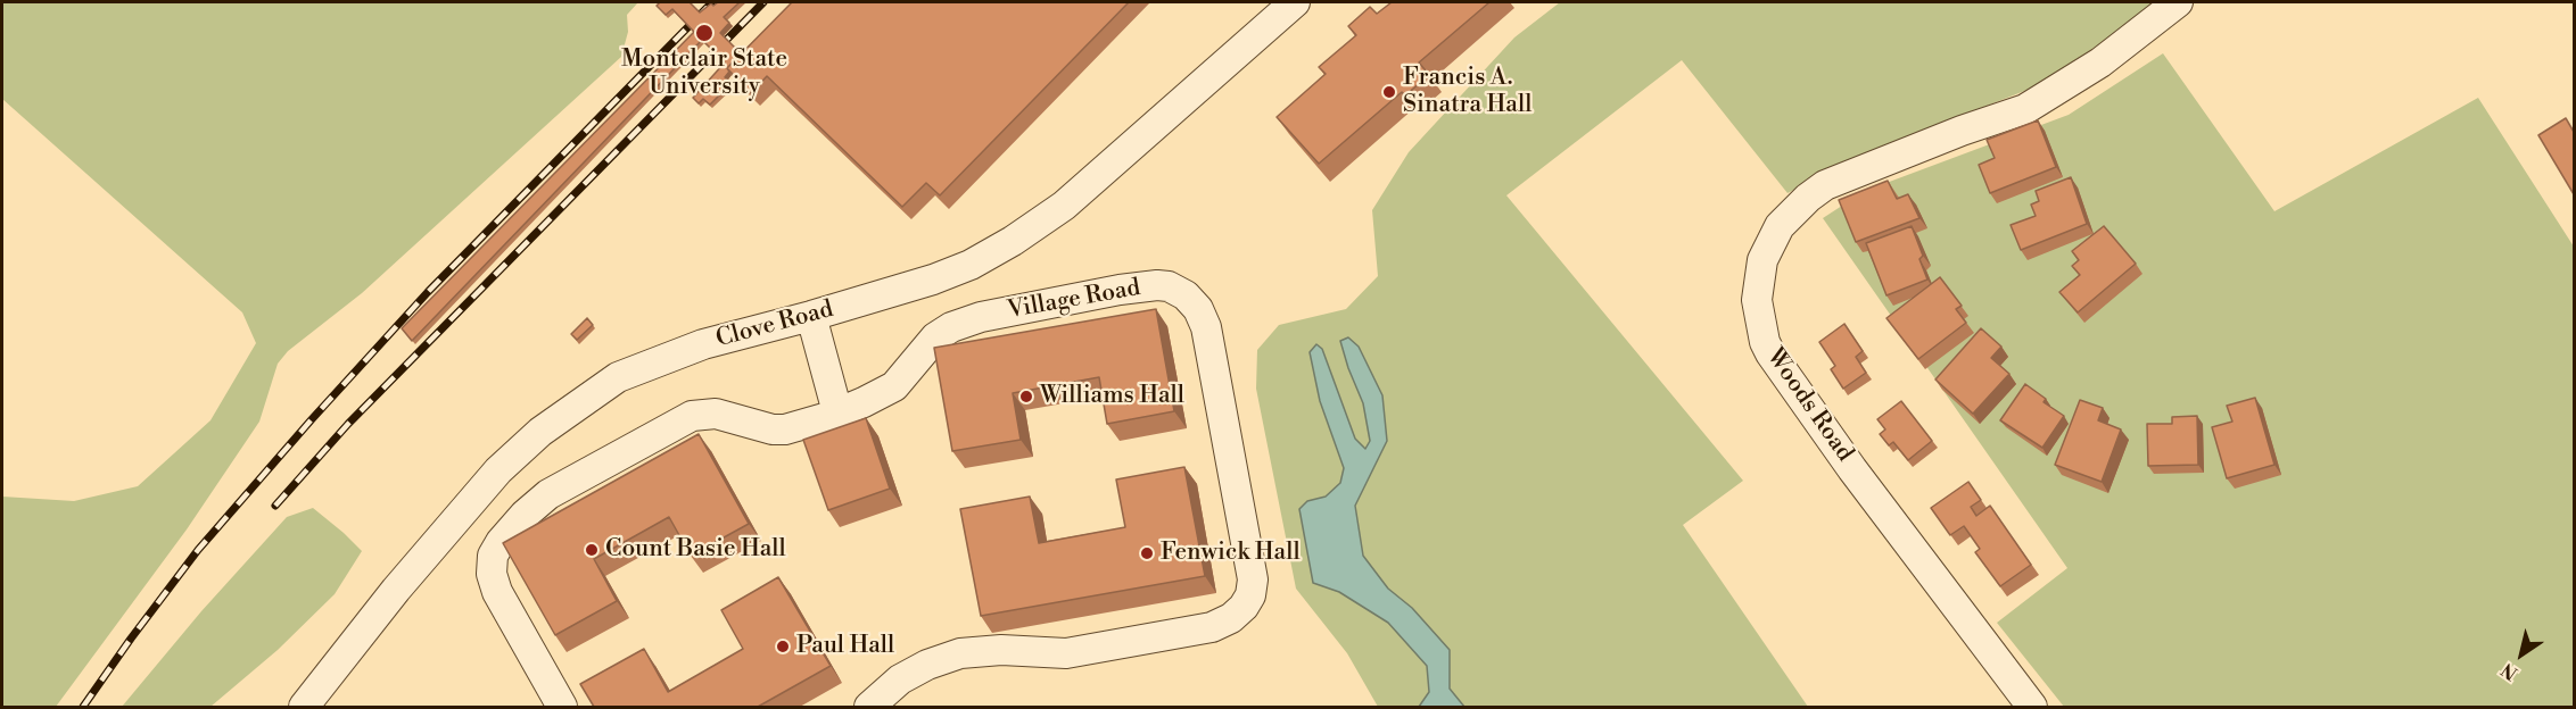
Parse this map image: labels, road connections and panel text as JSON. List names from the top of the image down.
{
  "streets": {
    "street": ["Village Road", "Clove Road", "Woods Road"]
  },
  "places": [
    "Montclair State University",
    "Francis A. Sinatra Hall",
    "Williams Hall",
    "Count Basie Hall",
    "Fenwick Hall",
    "Paul Hall"
  ],
  "north": "bottom left"
}
